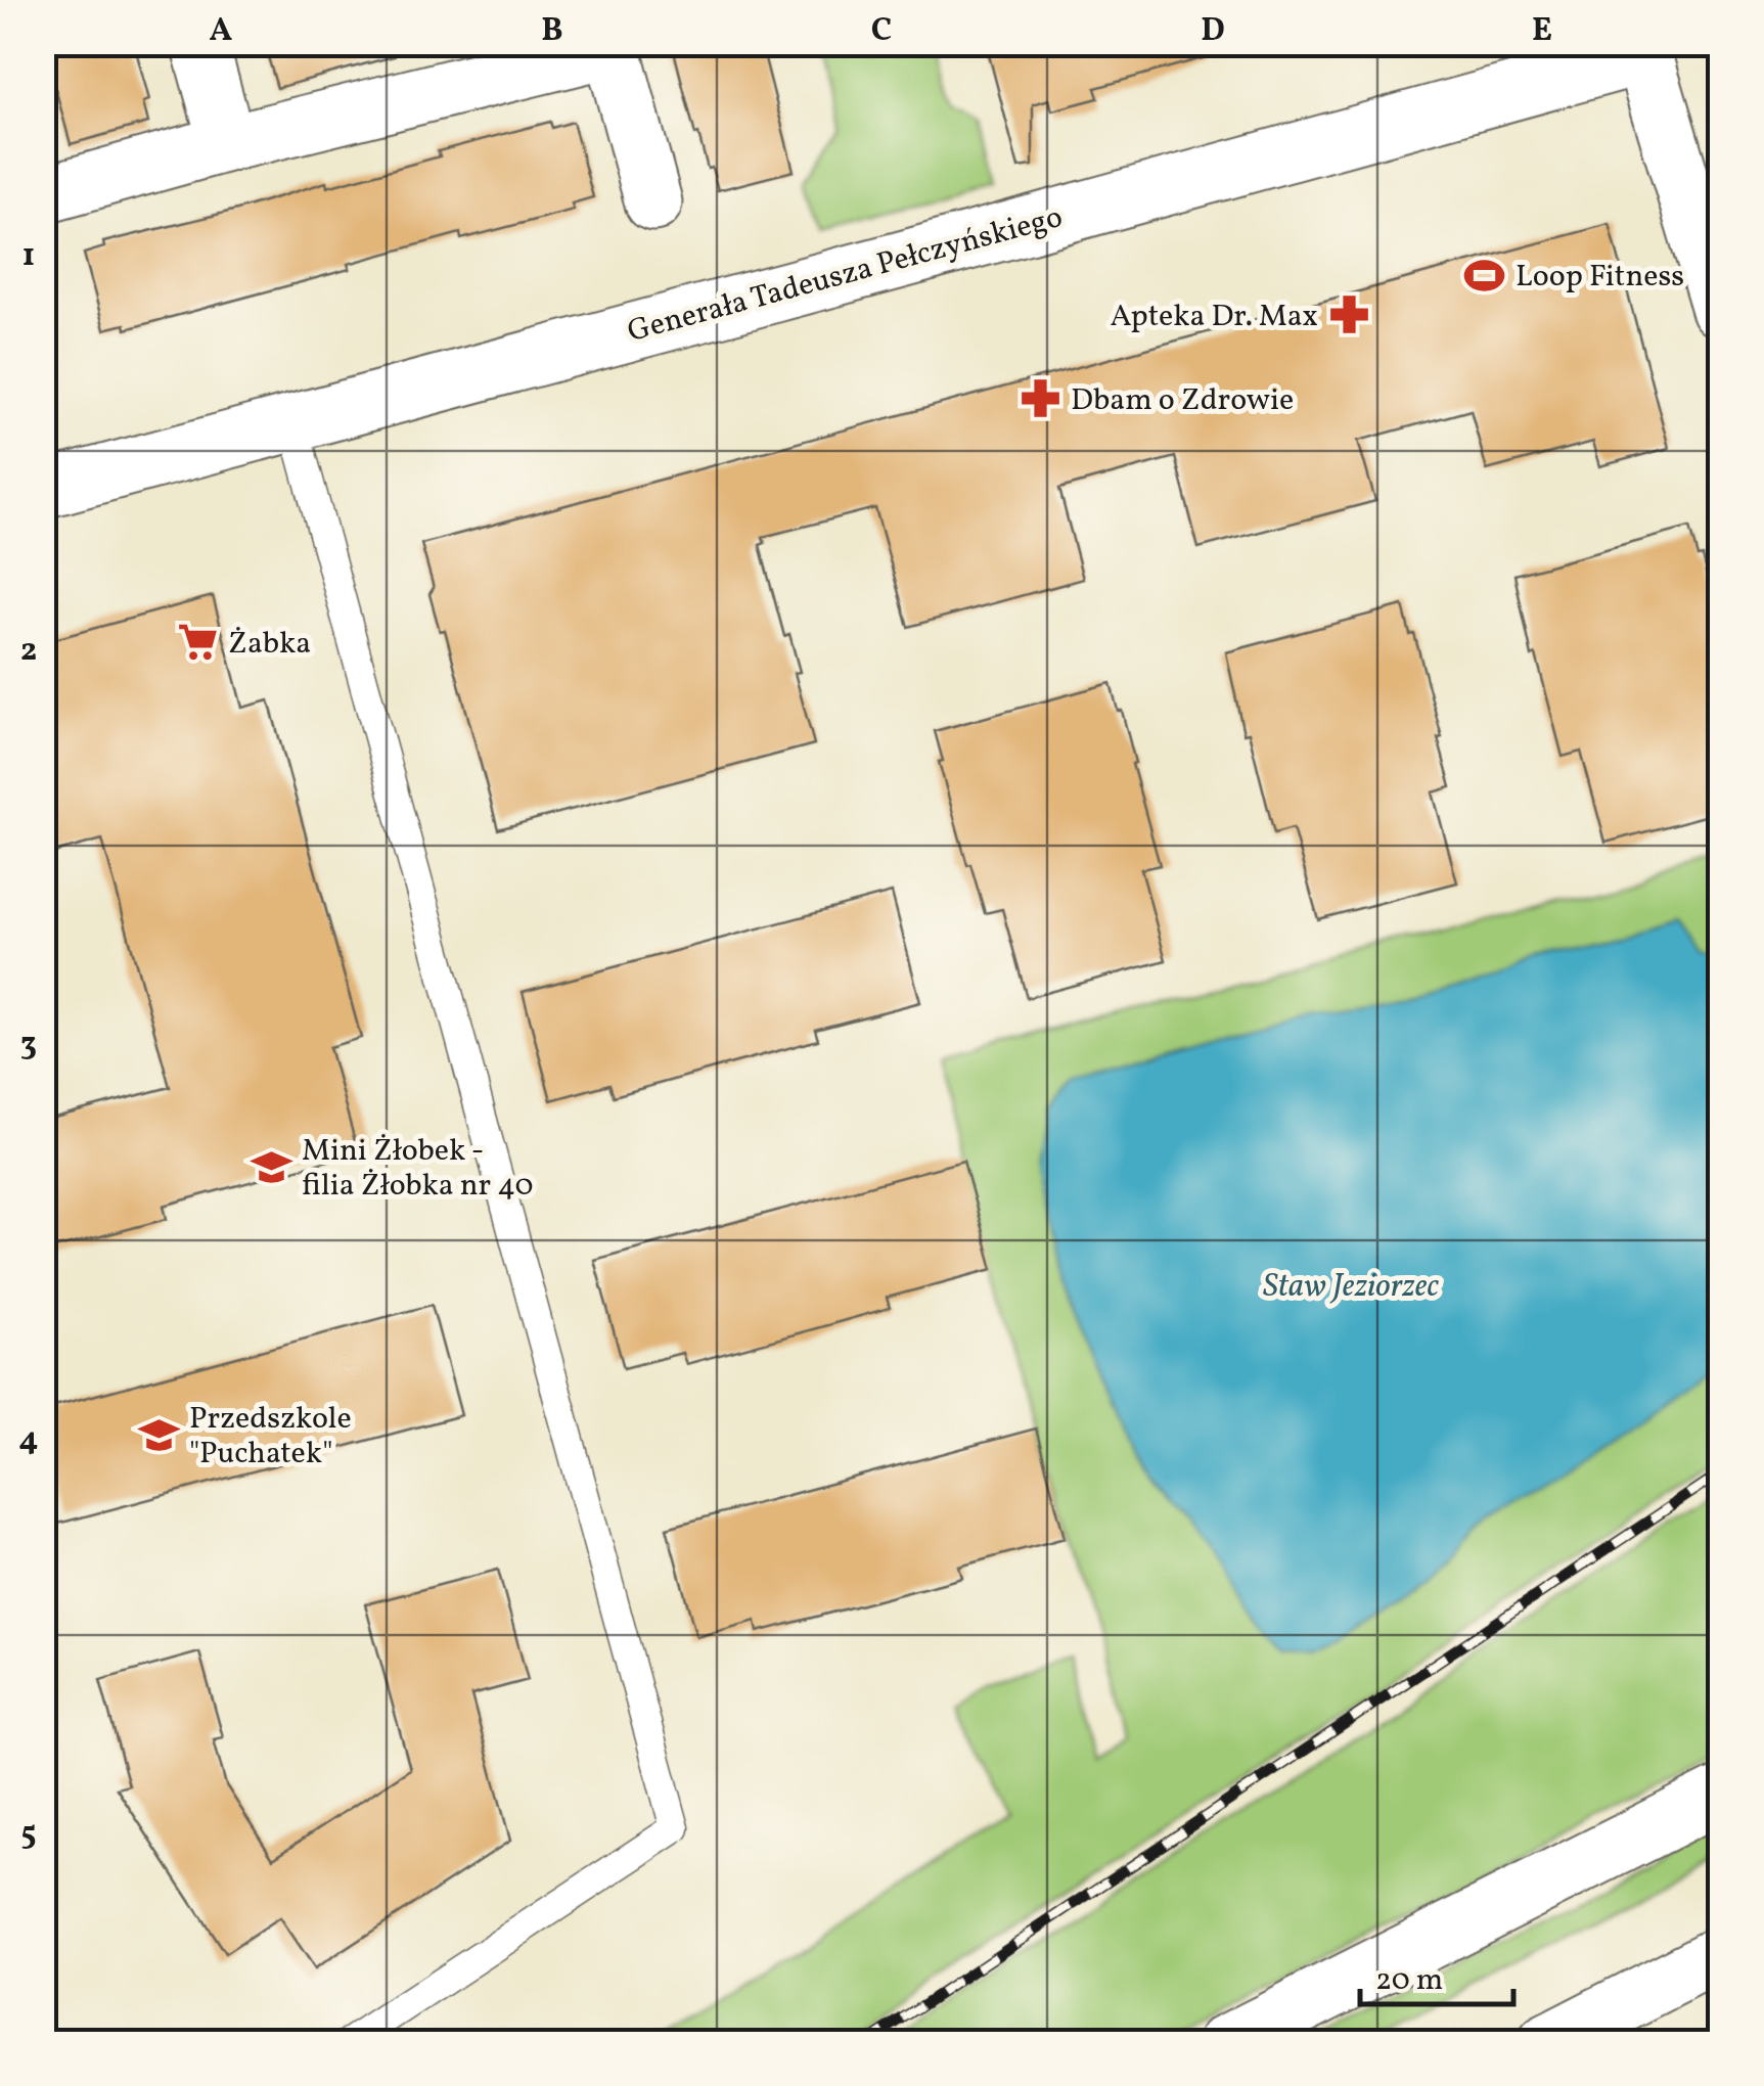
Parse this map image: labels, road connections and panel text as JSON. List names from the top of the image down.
{
  "streets": {
    "main road": ["Generała Tadeusza Pełczyńskiego"]
  },
  "water": ["Staw Jeziorzec"],
  "places": {
    "sports": ["Loop Fitness"],
    "pharmacy": ["Apteka Dr. Max", "Dbam o Zdrowie"],
    "supermarket": ["Żabka"],
    "school or university": ["Mini Żłobek - filia Żłobka nr 40", "Przedszkole \"Puchatek\""]
  },
  "scale_bar": "20 m",
  "grid": {
    "columns": [
      "A",
      "B",
      "C",
      "D",
      "E"
    ],
    "rows": [
      "1",
      "2",
      "3",
      "4",
      "5"
    ]
  }
}
